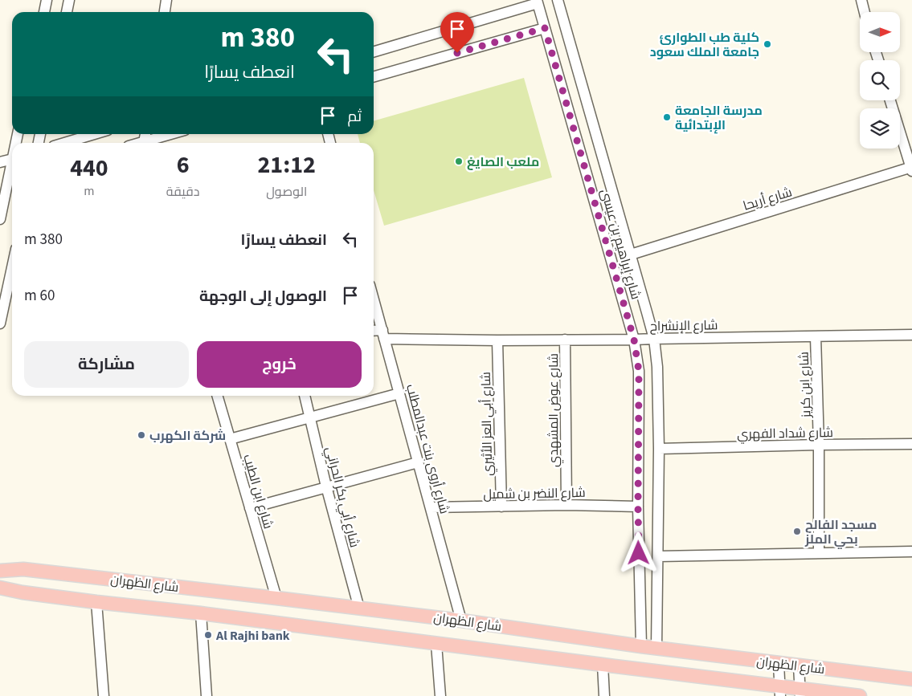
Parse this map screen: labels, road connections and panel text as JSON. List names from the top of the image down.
{
  "streets": {
    "main road": ["شارع الظهران"],
    "street": [
      "شارع أريحا",
      "شارع إبراهيم بن عيسى",
      "شارع الإنشراح",
      "شارع ابن كريز",
      "شارع عوض المشهدي",
      "شارع أبي العز الأثيري",
      "شارع شداد الفهري",
      "شارع أروى بنت عبدالمطلب",
      "شارع ابن الطيب",
      "شارع النضر بن شميل",
      "شارع أبي بكر الحراني"
    ]
  },
  "crossings": [
    ["شارع إبراهيم بن عيسى", "شارع الإنشراح"],
    ["شارع إبراهيم بن عيسى", "شارع النضر بن شميل"],
    ["شارع إبراهيم بن عيسى", "شارع الظهران"],
    ["شارع الإنشراح", "شارع ابن كريز"],
    ["شارع الإنشراح", "شارع عوض المشهدي"],
    ["شارع الإنشراح", "شارع أبي العز الأثيري"],
    ["شارع الإنشراح", "شارع أروى بنت عبدالمطلب"],
    ["شارع ابن كريز", "شارع شداد الفهري"],
    ["شارع عوض المشهدي", "شارع النضر بن شميل"],
    ["شارع أبي العز الأثيري", "شارع النضر بن شميل"],
    ["شارع أروى بنت عبدالمطلب", "شارع النضر بن شميل"],
    ["شارع أروى بنت عبدالمطلب", "شارع الظهران"],
    ["شارع ابن الطيب", "شارع الظهران"],
    ["شارع أبي بكر الحراني", "شارع الظهران"]
  ],
  "places": [
    "كلية طب الطوارئ جامعة الملك سعود",
    "مدرسة الجامعة الإبتدائية",
    "ملعب الصايغ",
    "شركة الكهرب",
    "مسجد الفالح بحي الملز",
    "Al Rajhi bank"
  ],
  "north": "right",
  "page": {
    "turn": ["380 m", "انعطف يسارًا"],
    "then": "ثم",
    "eta": [
      "21:12",
      "الوصول",
      "6",
      "دقيقة",
      "440",
      "m"
    ],
    "list": [
      {
        "name": "انعطف يسارًا",
        "value": "380 m"
      },
      {
        "name": "الوصول إلى الوجهة",
        "value": "60 m"
      }
    ],
    "buttons": ["خروج", "مشاركة"]
  }
}
